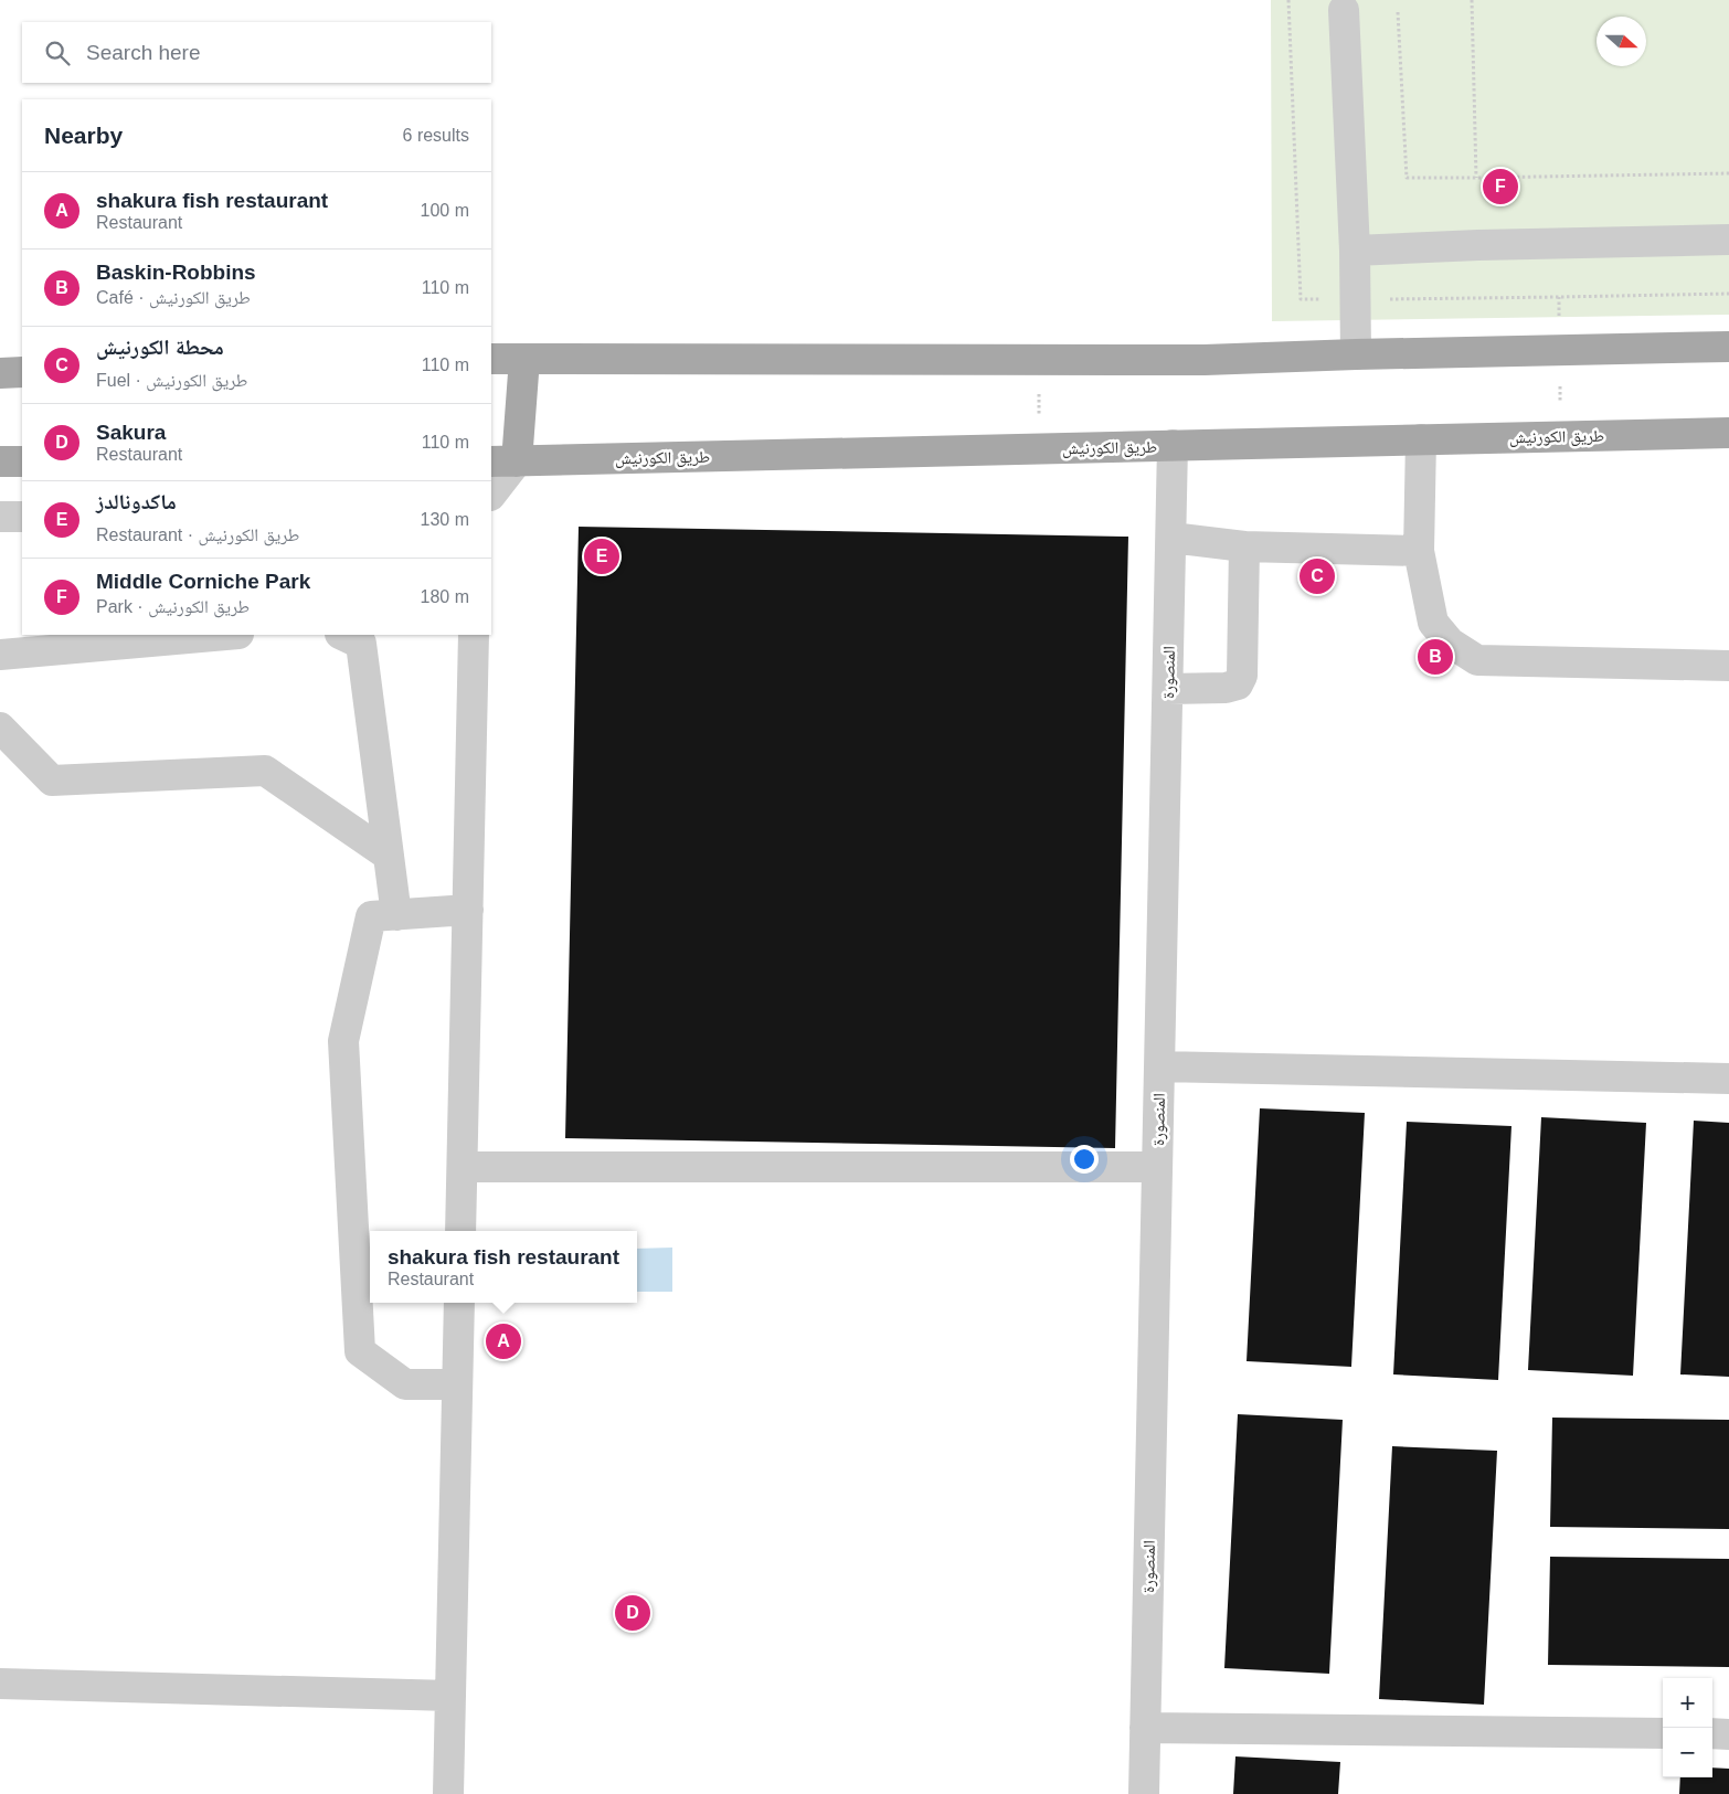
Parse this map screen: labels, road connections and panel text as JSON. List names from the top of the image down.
{
  "streets": {
    "main road": ["طريق الكورنيش"],
    "street": ["المنصورة"]
  },
  "crossings": [
    ["طريق الكورنيش", "المنصورة"]
  ],
  "north": "right",
  "page": {
    "search": "Search here",
    "heading": ["Nearby", "6 results"],
    "pins": [
      "F",
      "E",
      "C",
      "B",
      "A",
      "D"
    ],
    "list": [
      {
        "mark": "A",
        "name": "shakura fish restaurant",
        "note": "Restaurant",
        "value": "100 m"
      },
      {
        "mark": "B",
        "name": "Baskin-Robbins",
        "note": "Café · طريق الكورنيش",
        "value": "110 m"
      },
      {
        "mark": "C",
        "name": "محطة الكورنيش",
        "note": "Fuel · طريق الكورنيش",
        "value": "110 m"
      },
      {
        "mark": "D",
        "name": "Sakura",
        "note": "Restaurant",
        "value": "110 m"
      },
      {
        "mark": "E",
        "name": "ماكدونالدز",
        "note": "Restaurant · طريق الكورنيش",
        "value": "130 m"
      },
      {
        "mark": "F",
        "name": "Middle Corniche Park",
        "note": "Park · طريق الكورنيش",
        "value": "180 m"
      }
    ],
    "popup": ["shakura fish restaurant", "Restaurant"],
    "map_buttons": ["+", "−"]
  }
}
